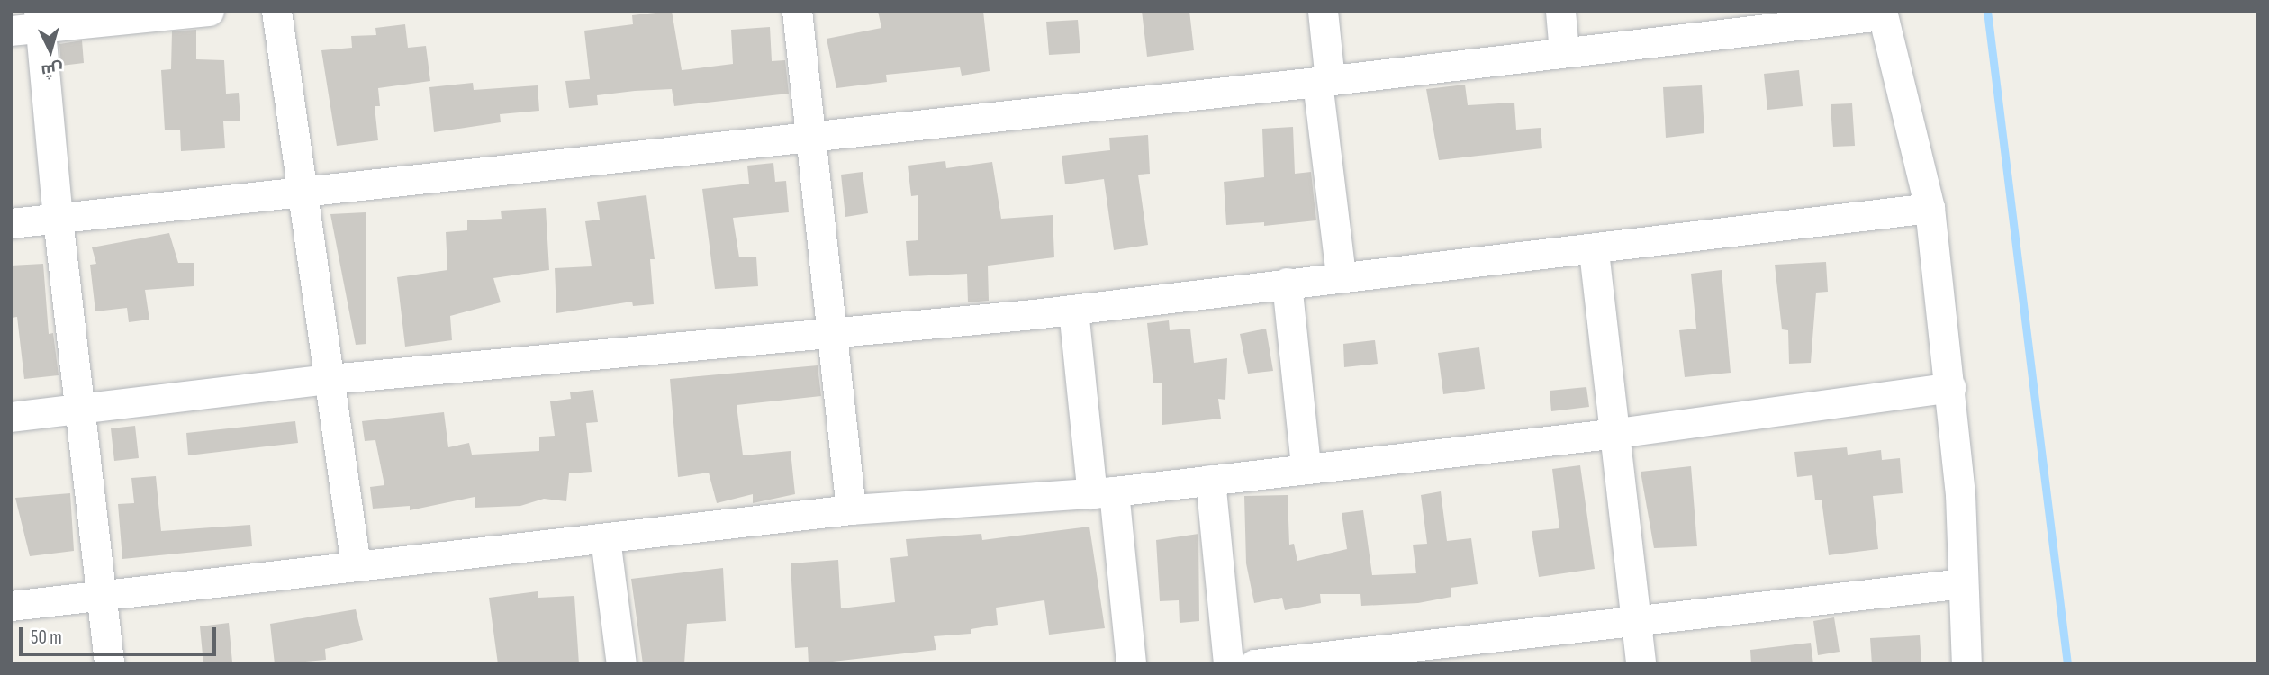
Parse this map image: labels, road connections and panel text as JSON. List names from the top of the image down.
{
  "scale_bar": "50 m",
  "north": "bottom"
}
